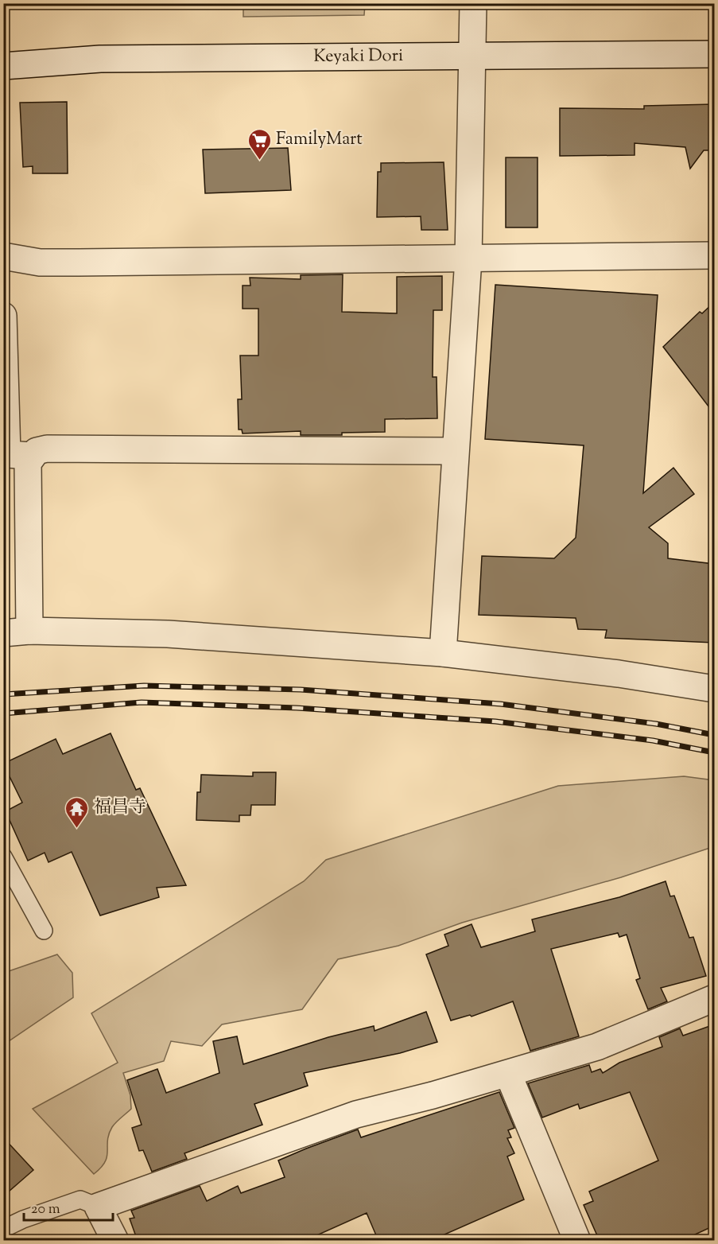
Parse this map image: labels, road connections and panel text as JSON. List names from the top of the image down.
{
  "streets": {
    "street": ["Keyaki Dori"]
  },
  "places": {
    "supermarket": ["FamilyMart"],
    "temple": ["福昌寺"]
  },
  "scale_bar": "20 m"
}
